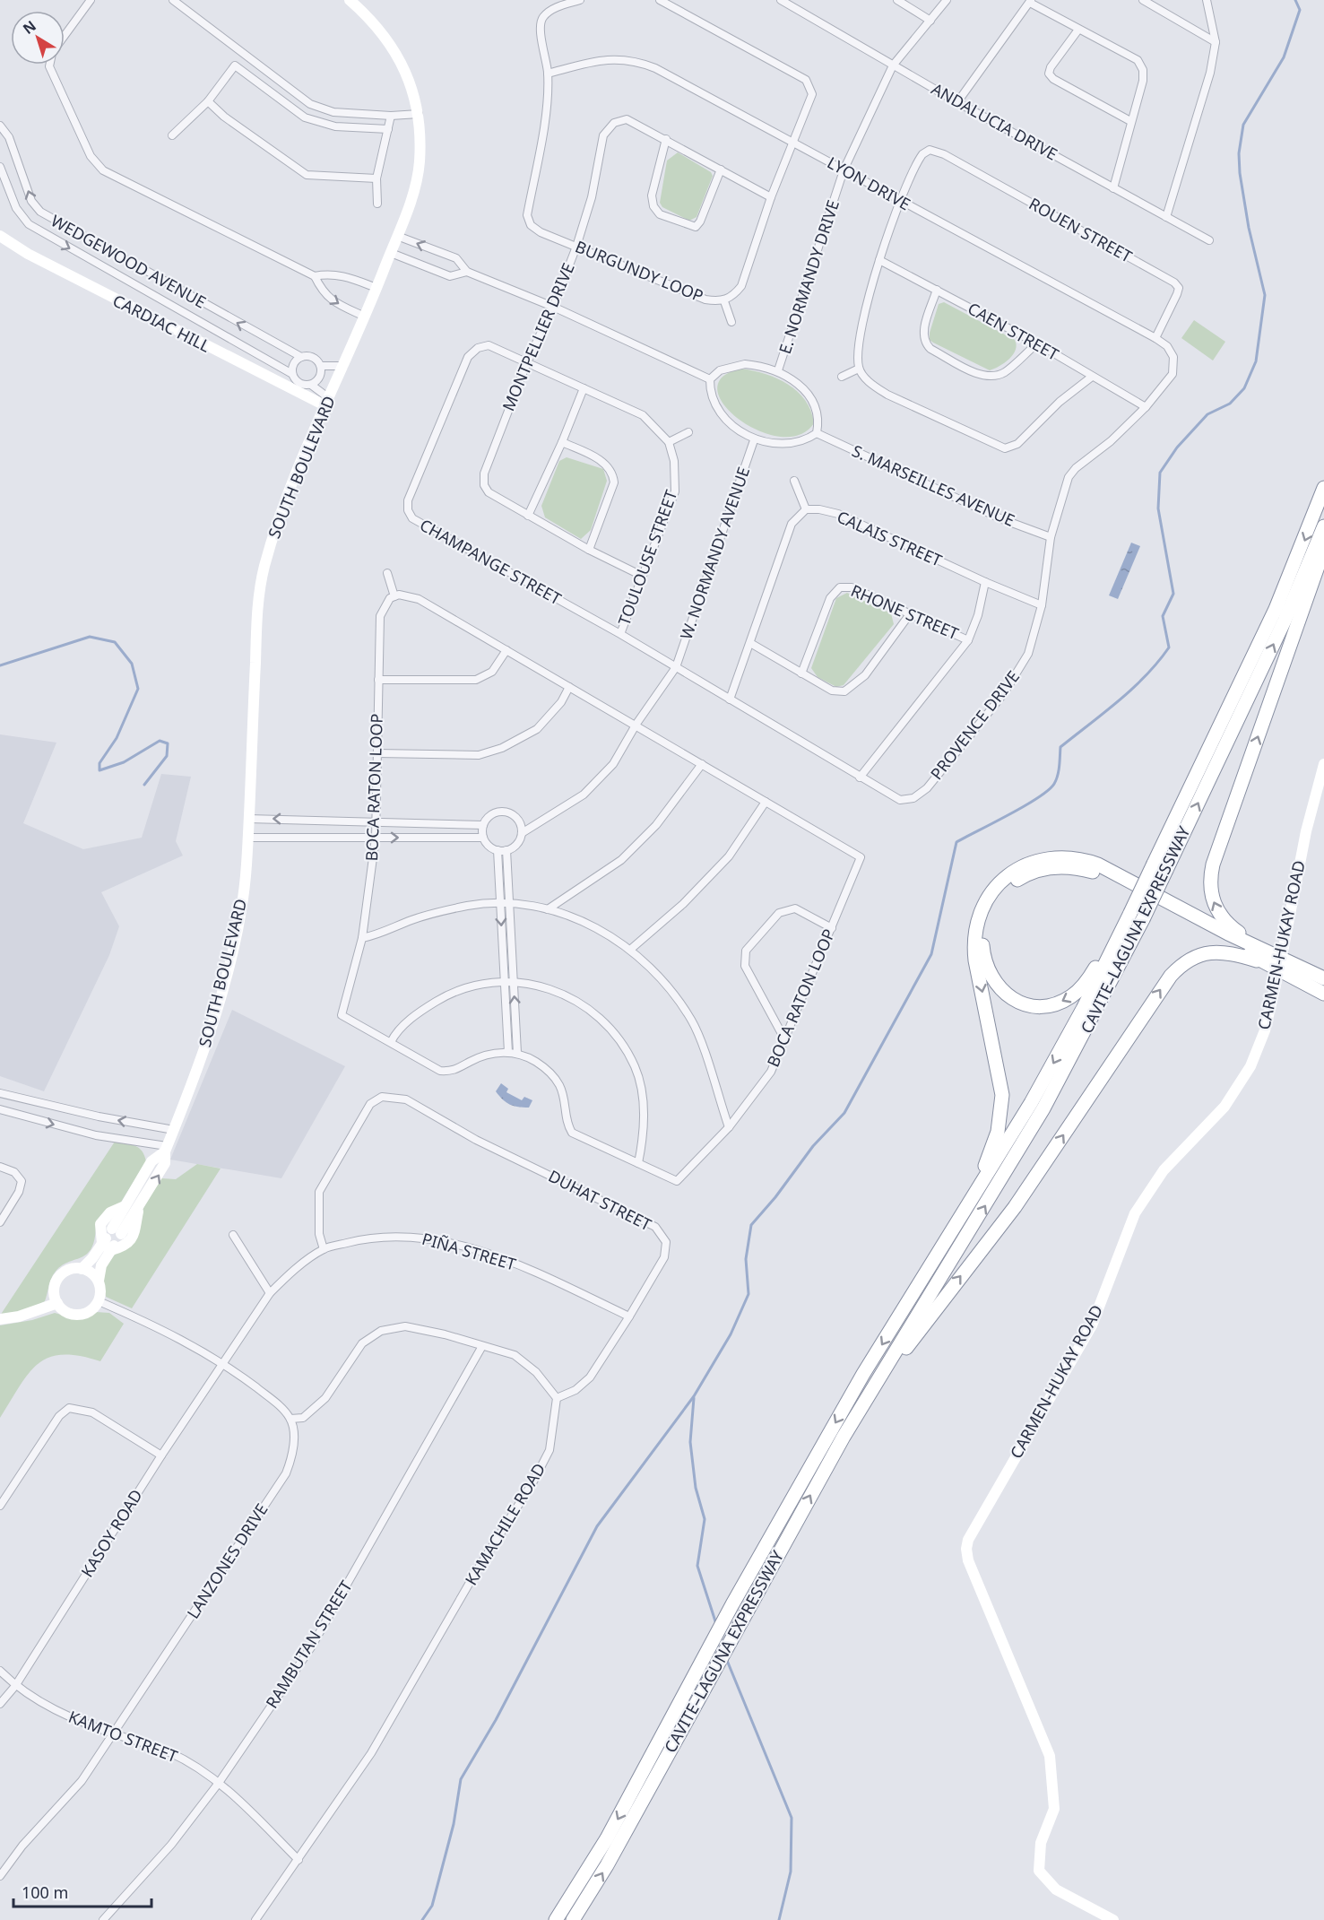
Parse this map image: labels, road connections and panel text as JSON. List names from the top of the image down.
{
  "streets": {
    "highway": ["CAVITE–LAGUNA EXPRESSWAY"],
    "street": [
      "ANDALUCIA DRIVE",
      "LYON DRIVE",
      "ROUEN STREET",
      "WEDGEWOOD AVENUE",
      "BURGUNDY LOOP",
      "E. NORMANDY DRIVE",
      "CARDIAC HILL",
      "CAEN STREET",
      "MONTPELLIER DRIVE",
      "SOUTH BOULEVARD",
      "S. MARSEILLES AVENUE",
      "CALAIS STREET",
      "W. NORMANDY AVENUE",
      "TOULOUSE STREET",
      "CHAMPANGE STREET",
      "RHONE STREET",
      "PROVENCE DRIVE",
      "BOCA RATON LOOP",
      "CARMEN-HUKAY ROAD",
      "DUHAT STREET",
      "PIÑA STREET",
      "KAMACHILE ROAD",
      "KASOY ROAD",
      "LANZONES DRIVE",
      "RAMBUTAN STREET",
      "KAMTO STREET"
    ]
  },
  "crossings": [
    ["ANDALUCIA DRIVE", "E. NORMANDY DRIVE"],
    ["LYON DRIVE", "ROUEN STREET"],
    ["LYON DRIVE", "BURGUNDY LOOP"],
    ["LYON DRIVE", "E. NORMANDY DRIVE"],
    ["LYON DRIVE", "PROVENCE DRIVE"],
    ["WEDGEWOOD AVENUE", "CARDIAC HILL"],
    ["WEDGEWOOD AVENUE", "SOUTH BOULEVARD"],
    ["BURGUNDY LOOP", "MONTPELLIER DRIVE"],
    ["E. NORMANDY DRIVE", "S. MARSEILLES AVENUE"],
    ["E. NORMANDY DRIVE", "W. NORMANDY AVENUE"],
    ["CARDIAC HILL", "SOUTH BOULEVARD"],
    ["CAEN STREET", "PROVENCE DRIVE"],
    ["MONTPELLIER DRIVE", "TOULOUSE STREET"],
    ["MONTPELLIER DRIVE", "CHAMPANGE STREET"],
    ["S. MARSEILLES AVENUE", "W. NORMANDY AVENUE"],
    ["S. MARSEILLES AVENUE", "PROVENCE DRIVE"],
    ["CALAIS STREET", "RHONE STREET"],
    ["CALAIS STREET", "PROVENCE DRIVE"],
    ["W. NORMANDY AVENUE", "CHAMPANGE STREET"],
    ["W. NORMANDY AVENUE", "PROVENCE DRIVE"],
    ["W. NORMANDY AVENUE", "BOCA RATON LOOP"],
    ["TOULOUSE STREET", "CHAMPANGE STREET"],
    ["CHAMPANGE STREET", "PROVENCE DRIVE"],
    ["RHONE STREET", "PROVENCE DRIVE"],
    ["DUHAT STREET", "PIÑA STREET"],
    ["DUHAT STREET", "KAMACHILE ROAD"],
    ["PIÑA STREET", "KASOY ROAD"],
    ["KAMACHILE ROAD", "KAMTO STREET"],
    ["KASOY ROAD", "KAMTO STREET"],
    ["LANZONES DRIVE", "KAMTO STREET"],
    ["RAMBUTAN STREET", "KAMTO STREET"]
  ],
  "scale_bar": "100 m",
  "north": "top left"
}
